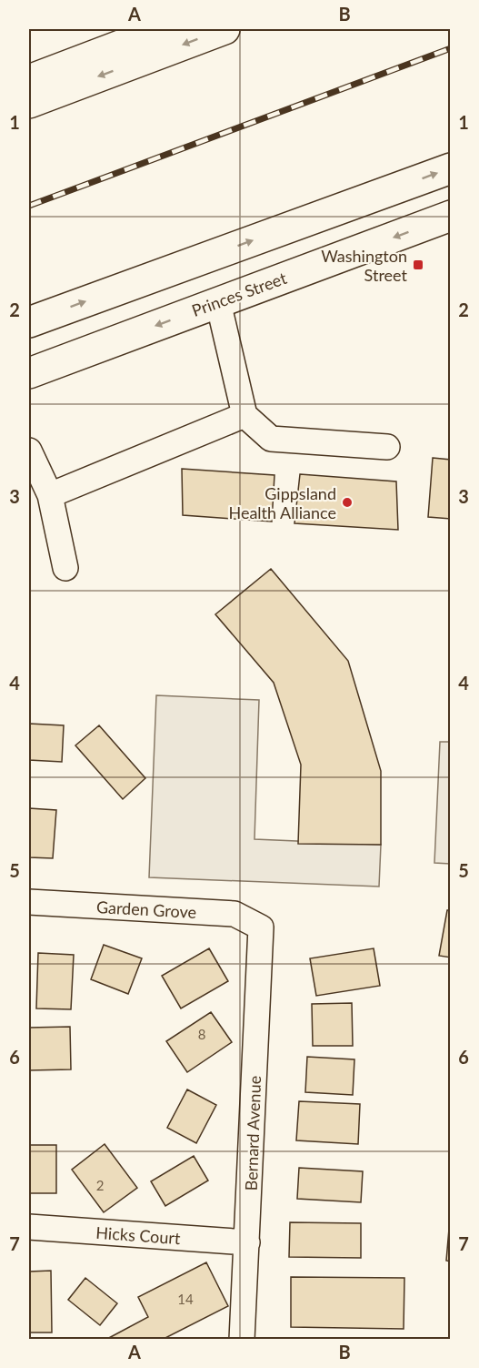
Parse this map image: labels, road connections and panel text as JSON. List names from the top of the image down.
{
  "streets": {
    "main road": ["Princes Street"],
    "street": ["Garden Grove", "Bernard Avenue", "Hicks Court"]
  },
  "crossings": [
    ["Garden Grove", "Bernard Avenue"],
    ["Bernard Avenue", "Hicks Court"]
  ],
  "places": {
    "transit": ["Washington Street"],
    "other": ["Gippsland Health Alliance"]
  },
  "house_numbers": ["8", "2", "14"],
  "grid": {
    "columns": ["A", "B"],
    "rows": [
      "1",
      "2",
      "3",
      "4",
      "5",
      "6",
      "7"
    ]
  }
}
